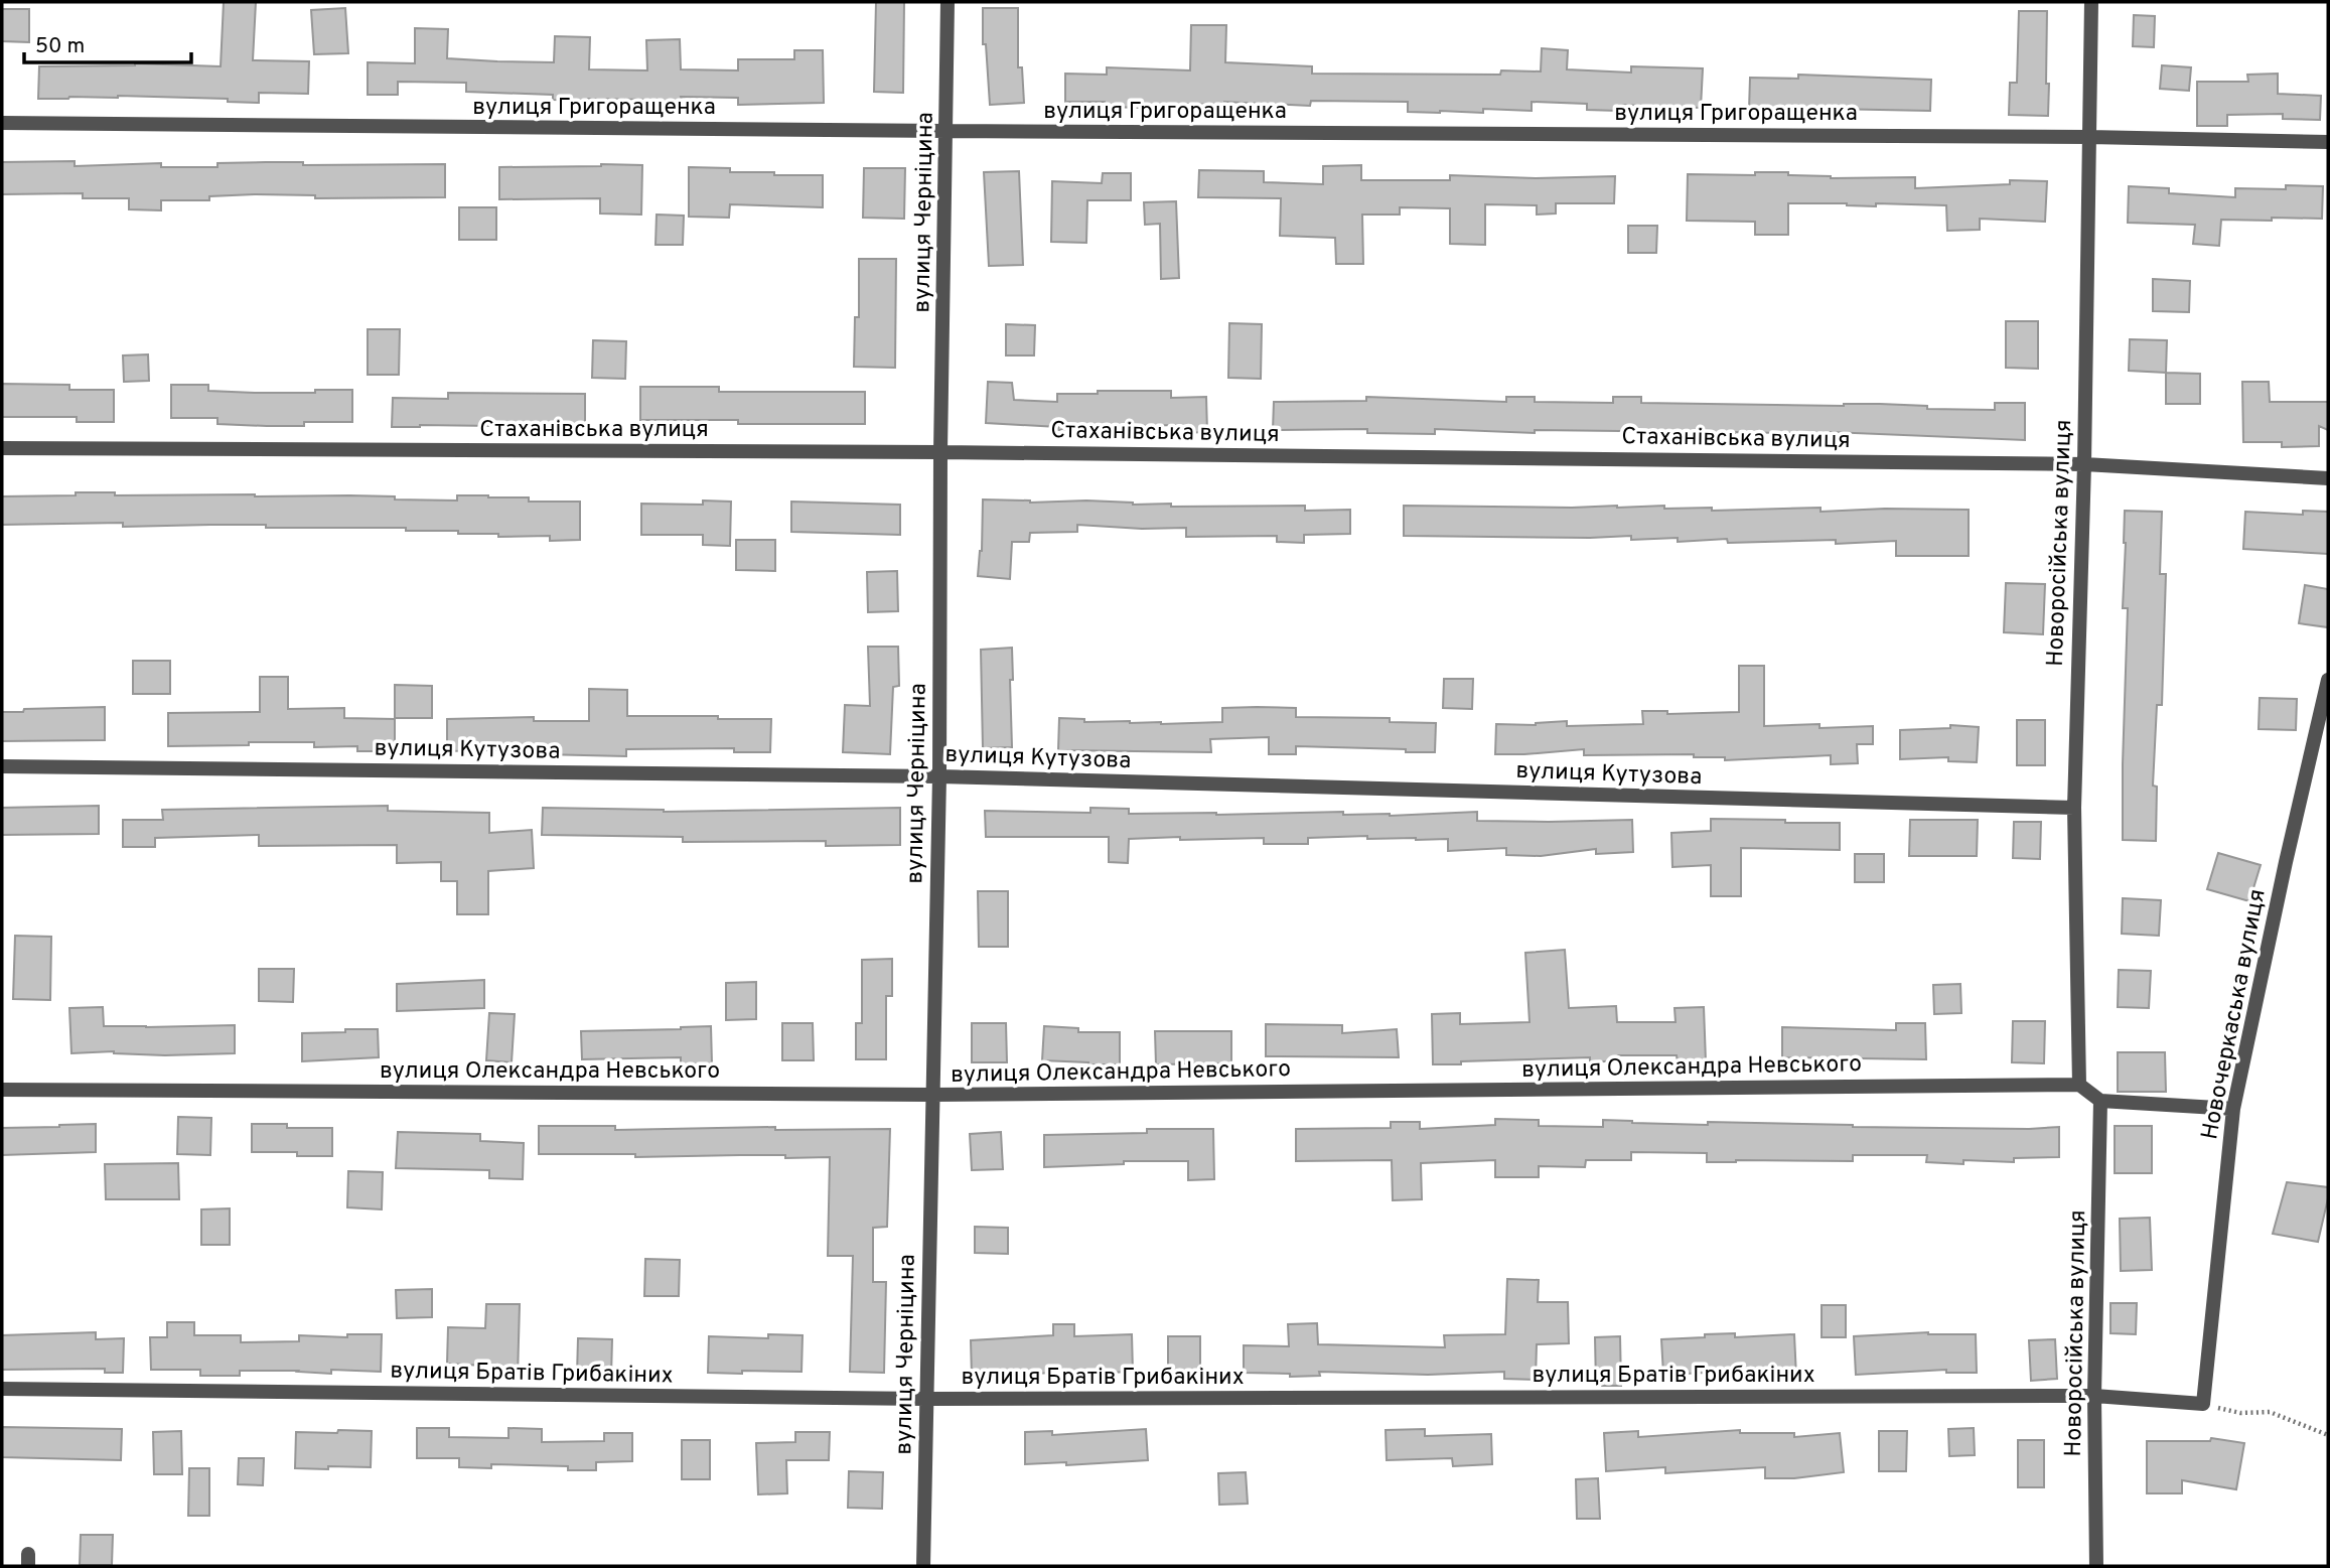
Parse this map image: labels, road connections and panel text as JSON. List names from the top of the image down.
{
  "streets": {
    "street": [
      "вулиця Григоращенка",
      "вулиця Черніцина",
      "Стаханівська вулиця",
      "Новоросійська вулиця",
      "вулиця Кутузова",
      "Новочеркаська вулиця",
      "вулиця Олександра Невського",
      "вулиця Братів Грибакіних"
    ]
  },
  "crossings": [
    ["вулиця Григоращенка", "вулиця Черніцина"],
    ["вулиця Григоращенка", "Новоросійська вулиця"],
    ["вулиця Черніцина", "Стаханівська вулиця"],
    ["вулиця Черніцина", "вулиця Кутузова"],
    ["вулиця Черніцина", "вулиця Олександра Невського"],
    ["вулиця Черніцина", "вулиця Братів Грибакіних"],
    ["Стаханівська вулиця", "Новоросійська вулиця"],
    ["Новоросійська вулиця", "вулиця Кутузова"],
    ["Новоросійська вулиця", "вулиця Олександра Невського"],
    ["Новоросійська вулиця", "вулиця Братів Грибакіних"],
    ["Новочеркаська вулиця", "вулиця Братів Грибакіних"]
  ],
  "scale_bar": "50 m"
}
